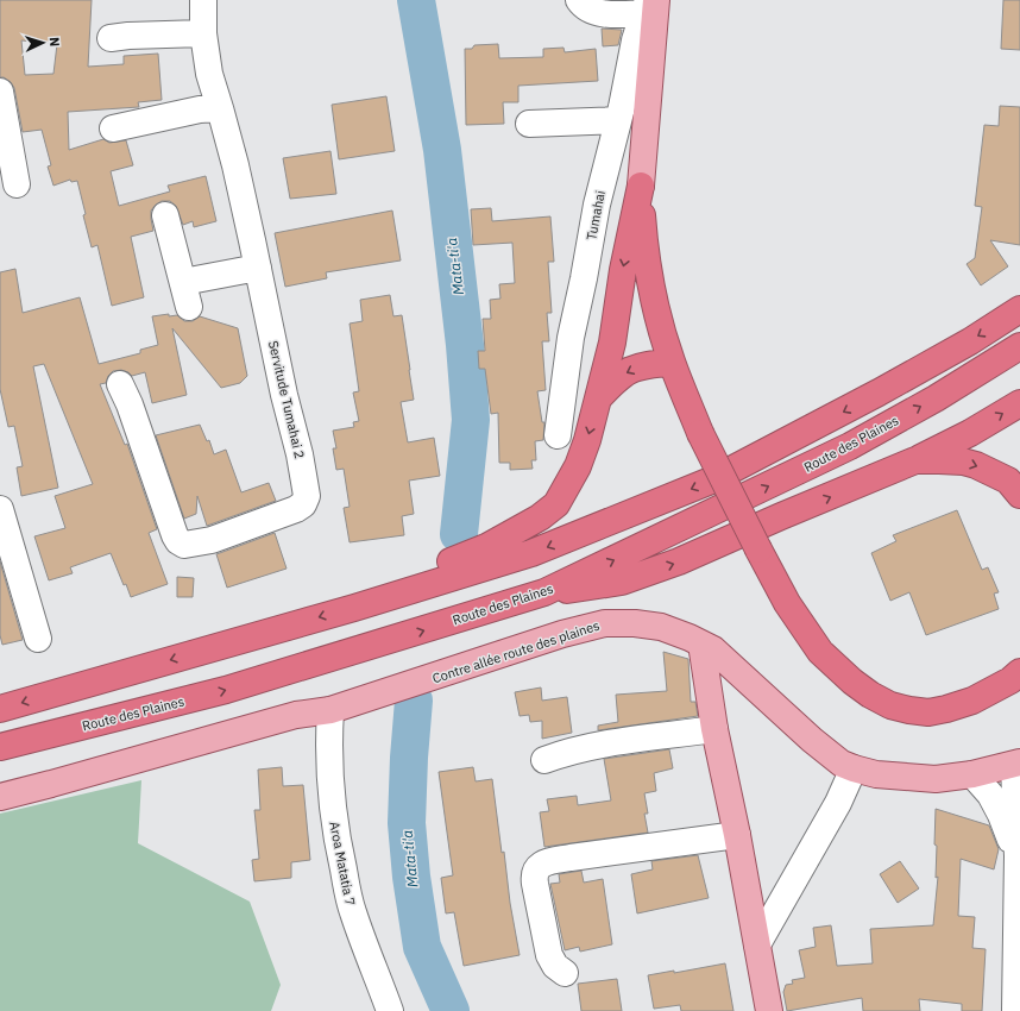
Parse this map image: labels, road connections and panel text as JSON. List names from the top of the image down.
{
  "streets": {
    "highway": ["Route des Plaines"],
    "main road": ["Contre allée route des plaines"],
    "street": ["Tumahai", "Servitude Tumahai 2", "Aroa Matatia 7"]
  },
  "crossings": [
    ["Contre allée route des plaines", "Aroa Matatia 7"]
  ],
  "water": ["Mata-ti'a"],
  "north": "right"
}
